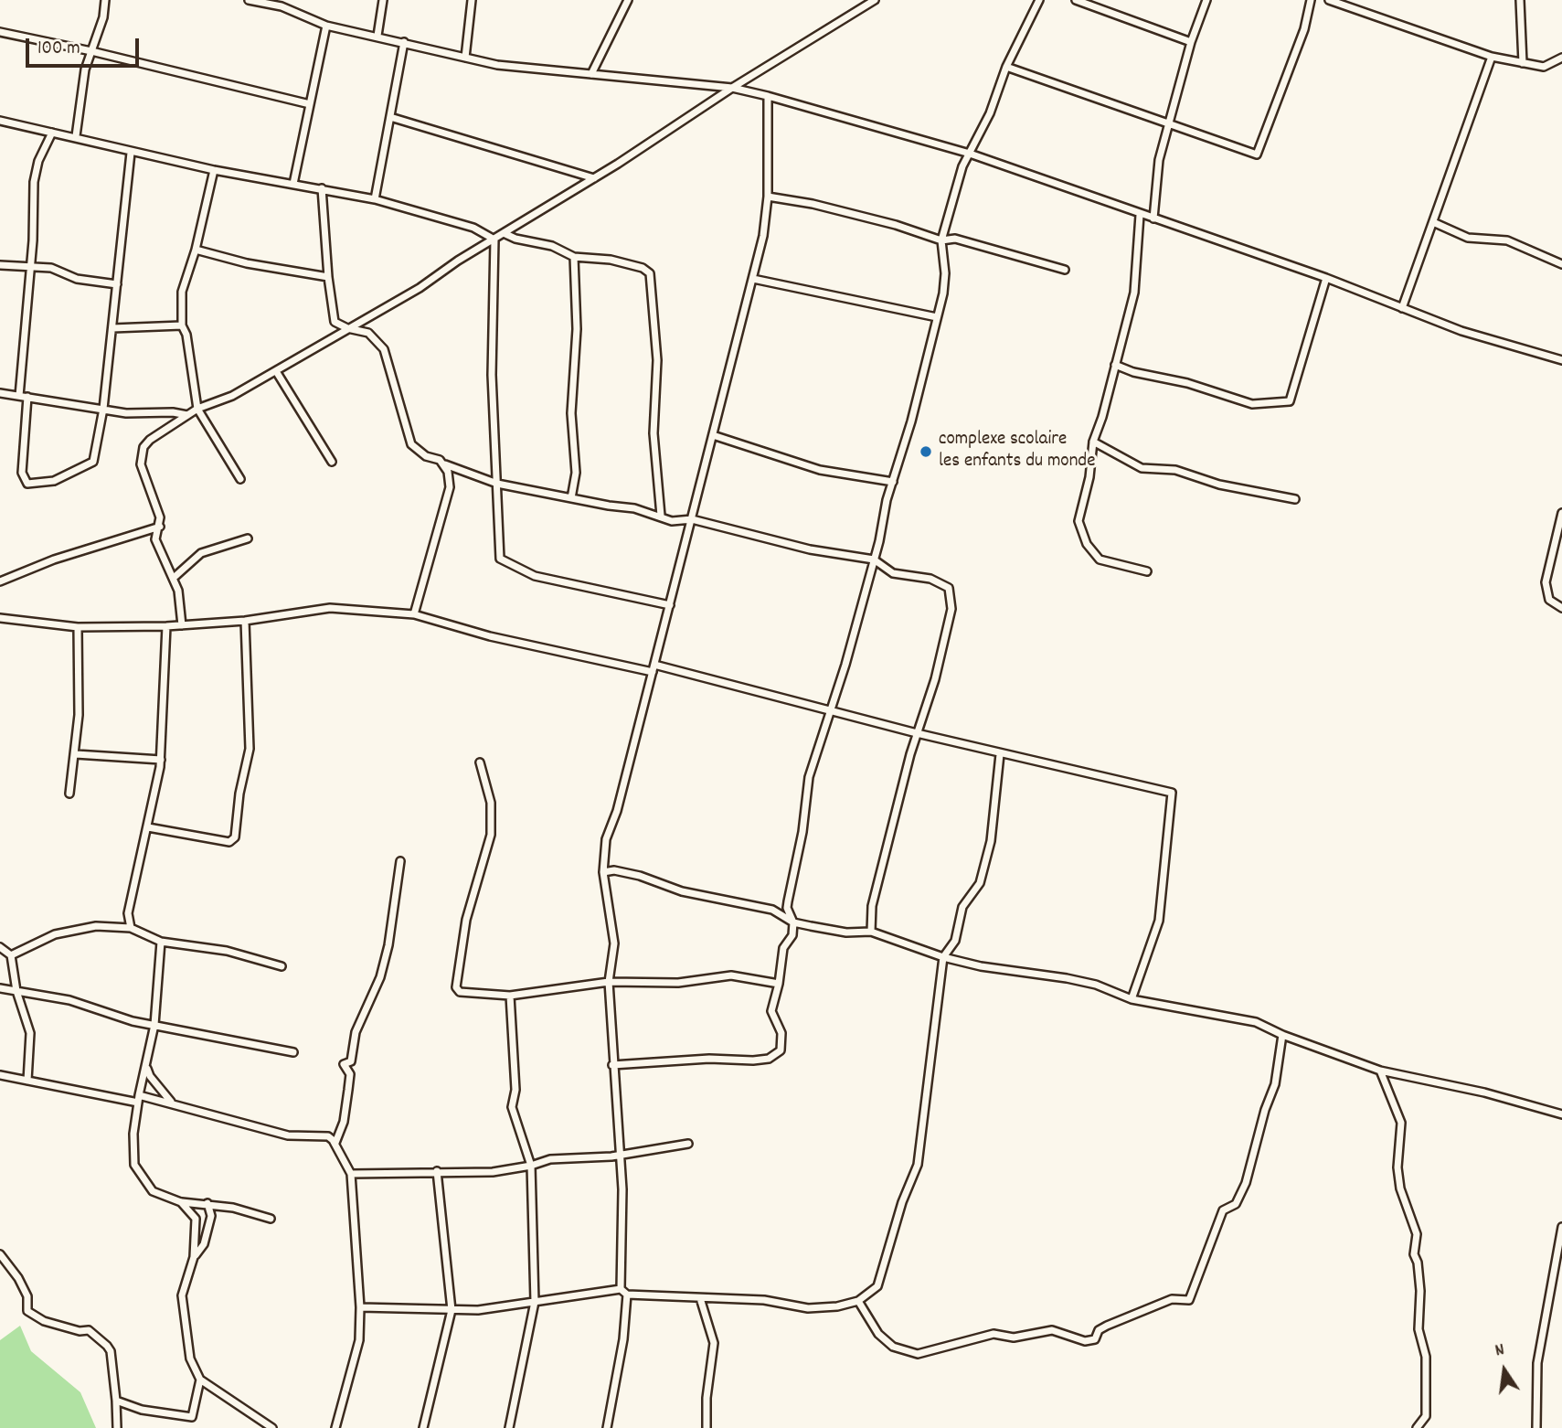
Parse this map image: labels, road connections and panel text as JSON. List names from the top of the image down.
{
  "places": ["complexe scolaire les enfants du monde"],
  "scale_bar": "100 m",
  "north": "top"
}
